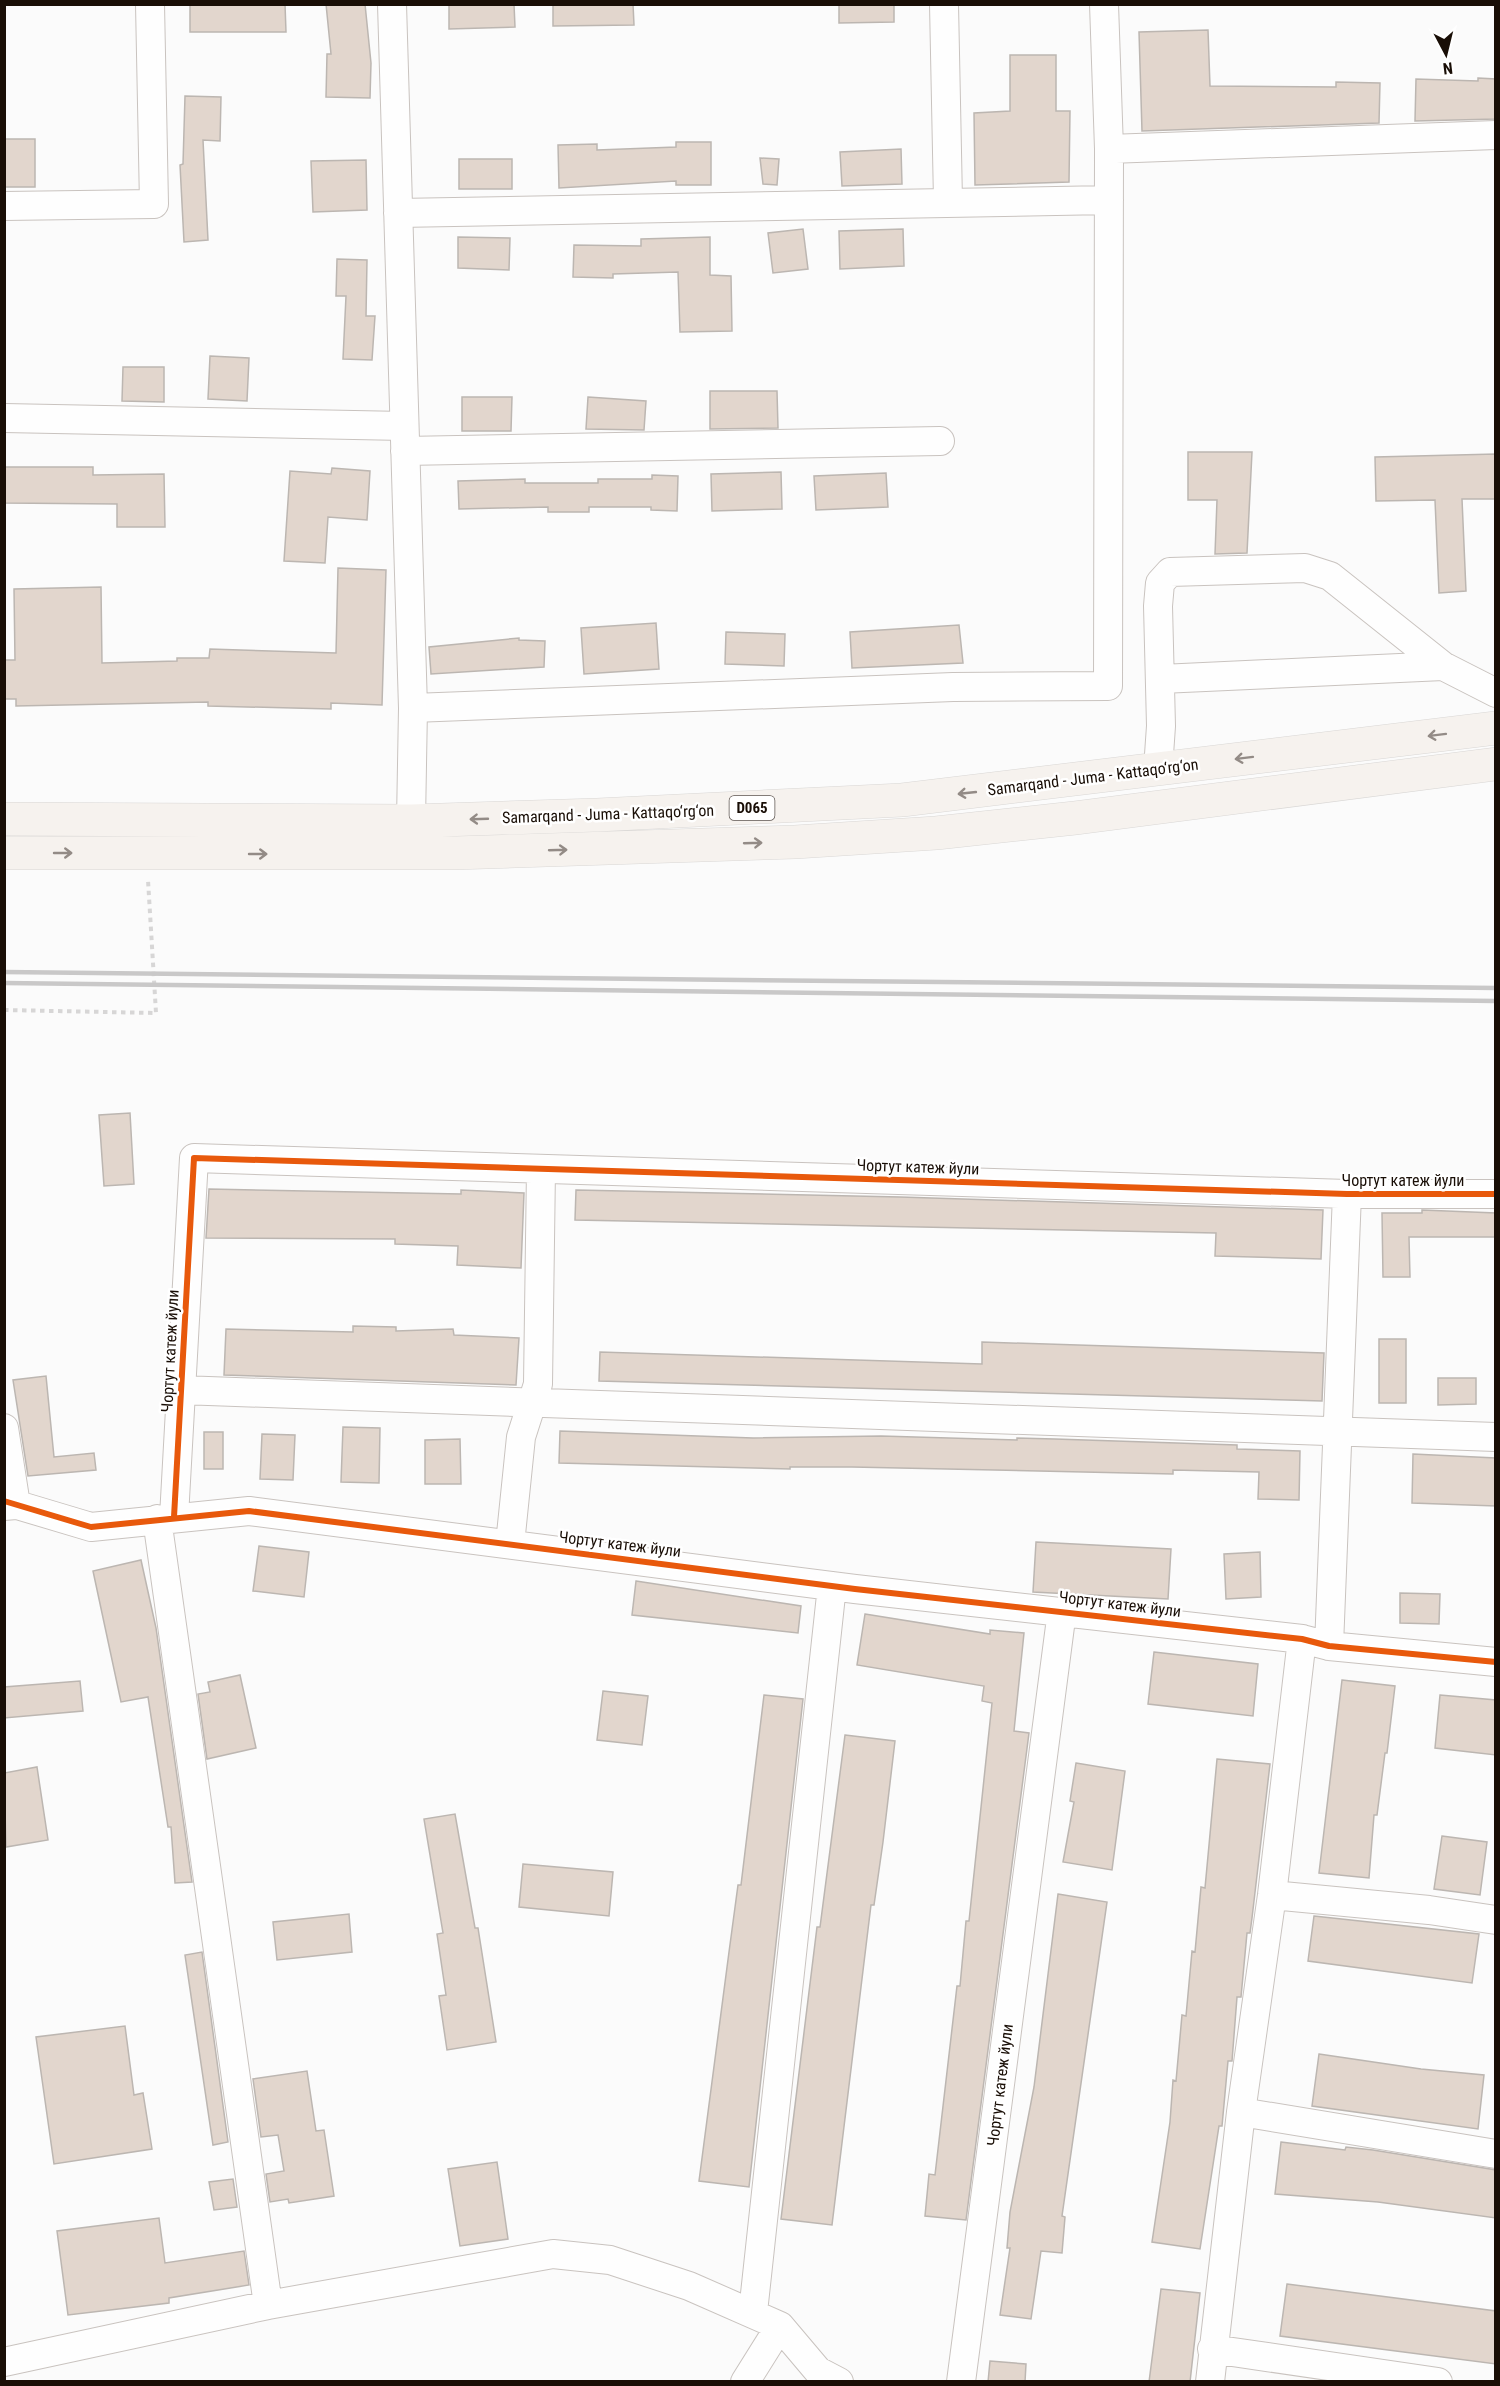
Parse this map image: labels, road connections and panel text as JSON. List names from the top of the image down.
{
  "streets": {
    "main road": ["Samarqand - Juma - Kattaqo‘rg‘on", "D065"],
    "street": ["Чортут катеж йули"]
  },
  "north": "bottom"
}
